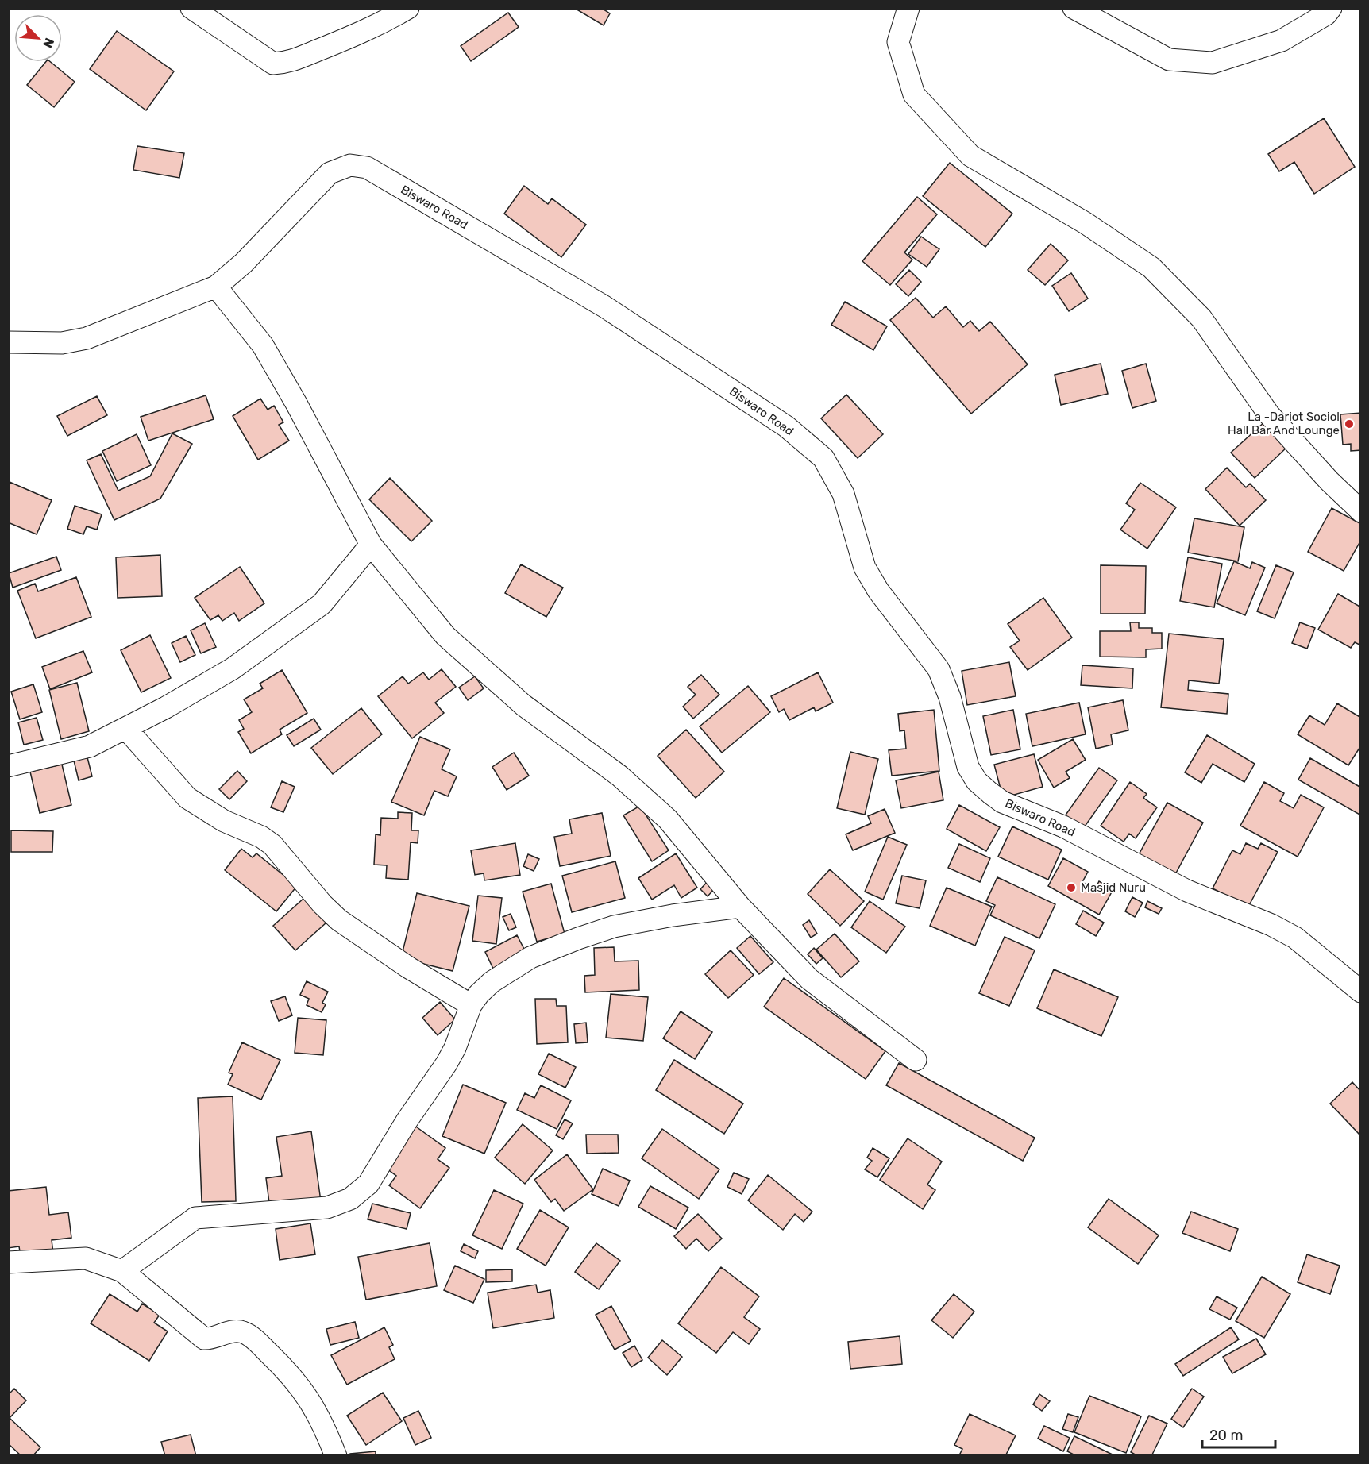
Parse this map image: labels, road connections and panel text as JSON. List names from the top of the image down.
{
  "streets": {
    "street": ["Biswaro Road"]
  },
  "places": ["La -Dariot Sociol Hall Bar And Lounge", "Masjid Nuru"],
  "scale_bar": "20 m",
  "north": "bottom right"
}
